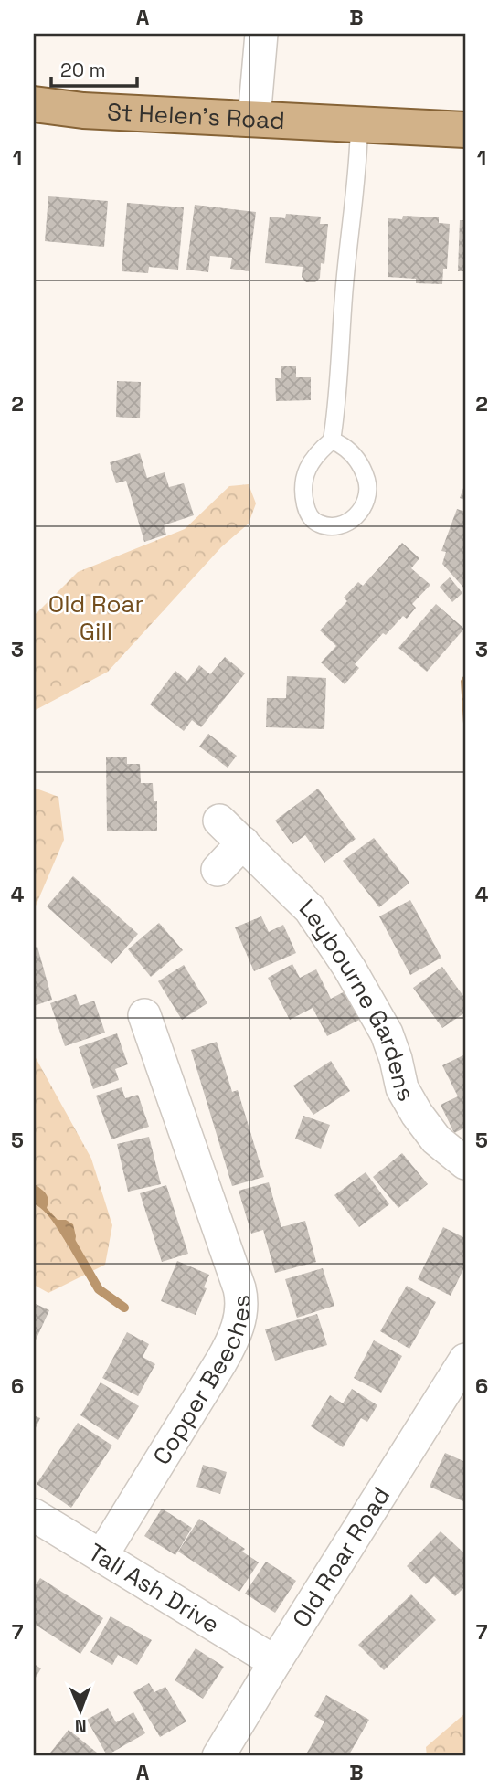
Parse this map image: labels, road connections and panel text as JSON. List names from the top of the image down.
{
  "streets": {
    "main road": ["St Helen's Road"],
    "street": [
      "Leybourne Gardens",
      "Copper Beeches",
      "Old Roar Road",
      "Tall Ash Drive"
    ]
  },
  "crossings": [
    ["Copper Beeches", "Tall Ash Drive"],
    ["Old Roar Road", "Tall Ash Drive"]
  ],
  "parks": ["Old Roar Gill"],
  "scale_bar": "20 m",
  "north": "bottom",
  "grid": {
    "columns": ["A", "B"],
    "rows": [
      "1",
      "2",
      "3",
      "4",
      "5",
      "6",
      "7"
    ]
  }
}
